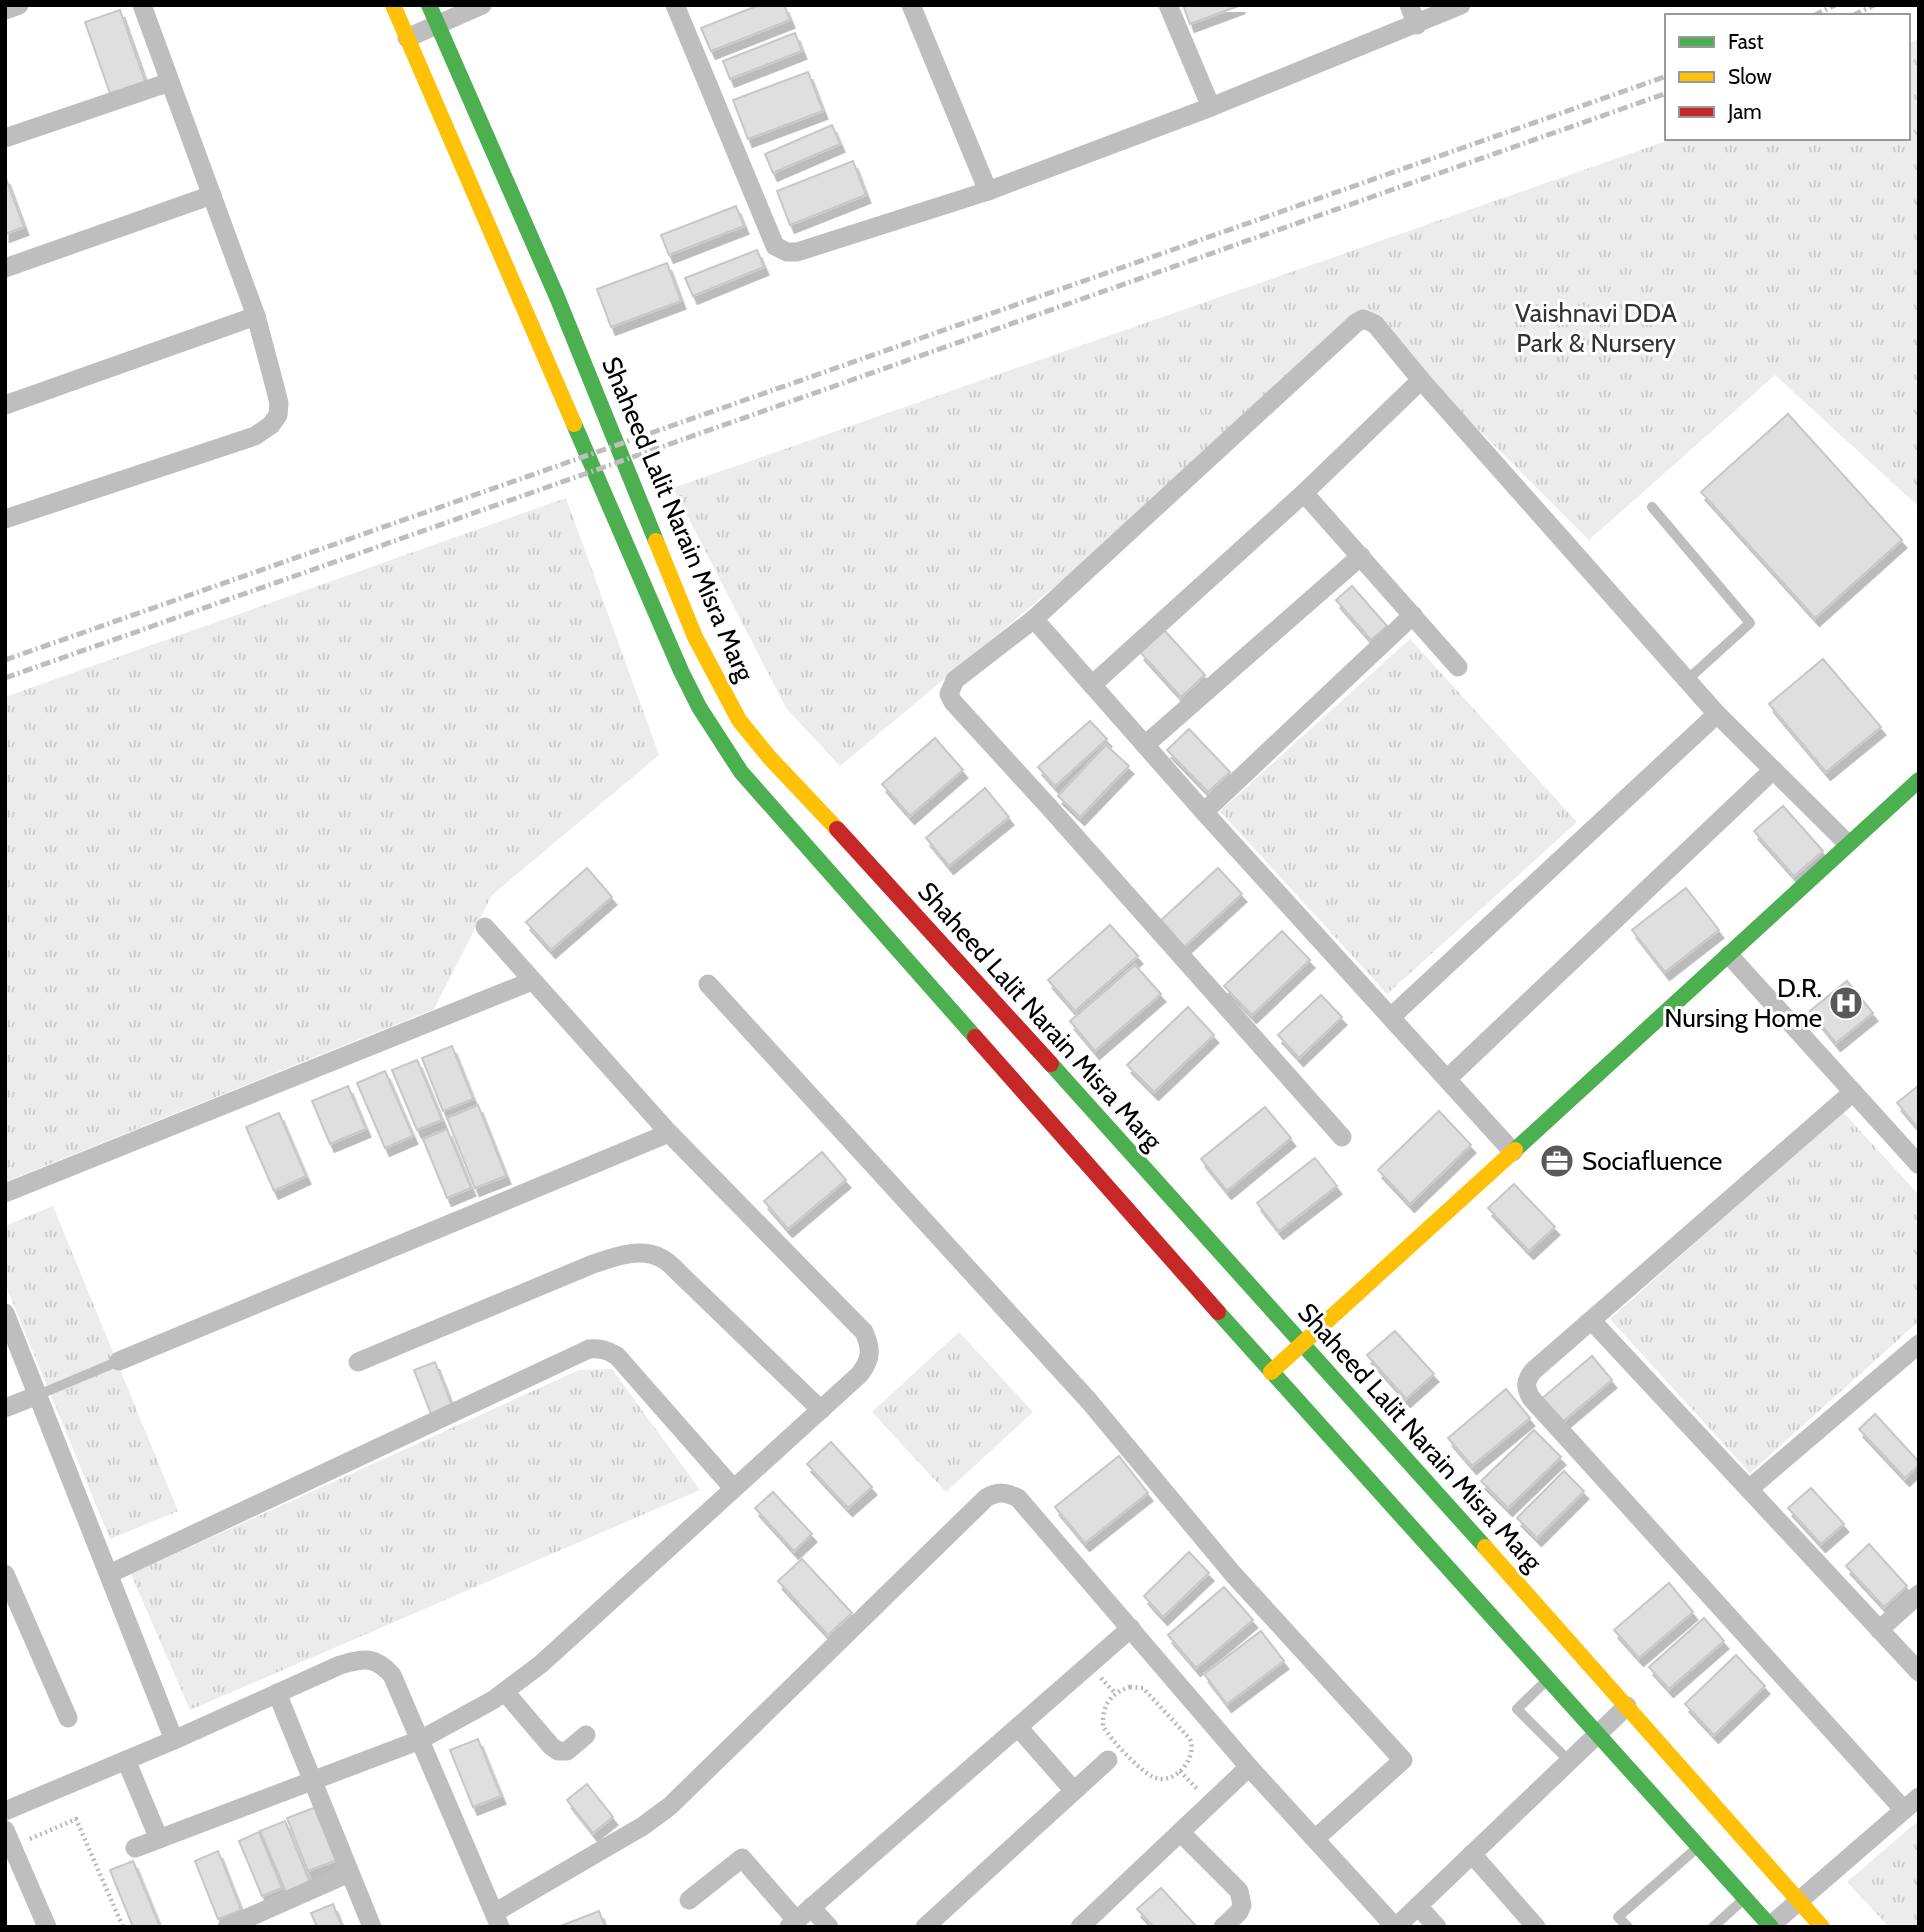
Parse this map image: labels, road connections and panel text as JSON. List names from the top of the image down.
{
  "streets": {
    "street": ["Shaheed Lalit Narain Misra Marg"]
  },
  "parks": ["Vaishnavi DDA Park & Nursery"],
  "places": {
    "hospital": ["D.R. Nursing Home"],
    "office": ["Sociafluence"]
  },
  "legend": ["Fast", "Slow", "Jam"]
}
